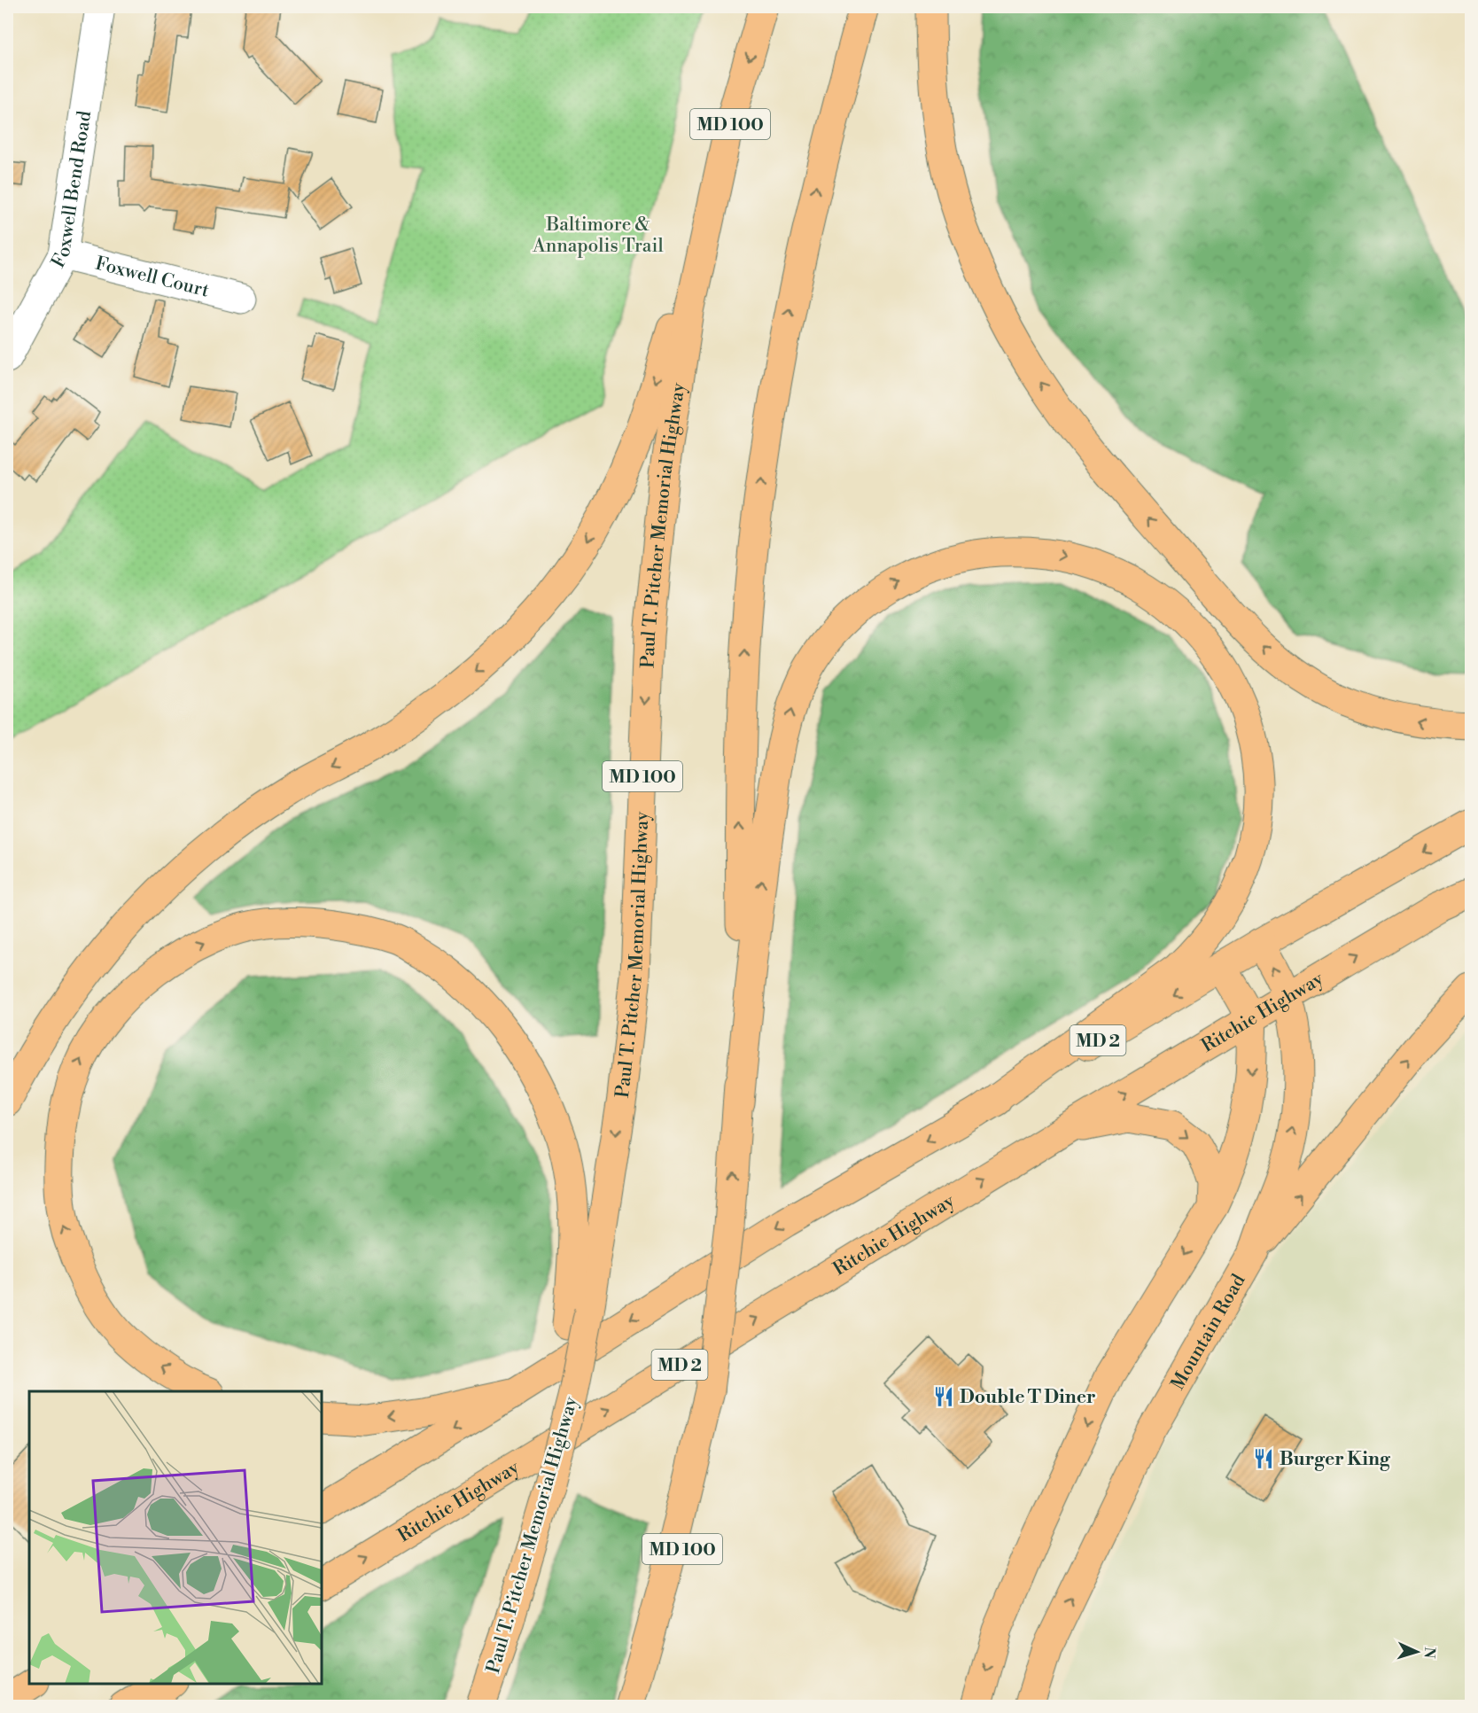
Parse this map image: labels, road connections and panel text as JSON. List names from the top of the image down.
{
  "streets": {
    "main road": [
      "MD 100",
      "Paul T. Pitcher Memorial Highway",
      "Ritchie Highway",
      "MD 2",
      "Mountain Road"
    ],
    "street": ["Foxwell Bend Road", "Foxwell Court"]
  },
  "crossings": [
    ["Foxwell Bend Road", "Foxwell Court"],
    ["Ritchie Highway", "Mountain Road"],
    ["MD 2", "Mountain Road"]
  ],
  "parks": ["Baltimore & Annapolis Trail"],
  "places": {
    "restaurant": ["Double T Diner", "Burger King"]
  },
  "north": "right"
}
